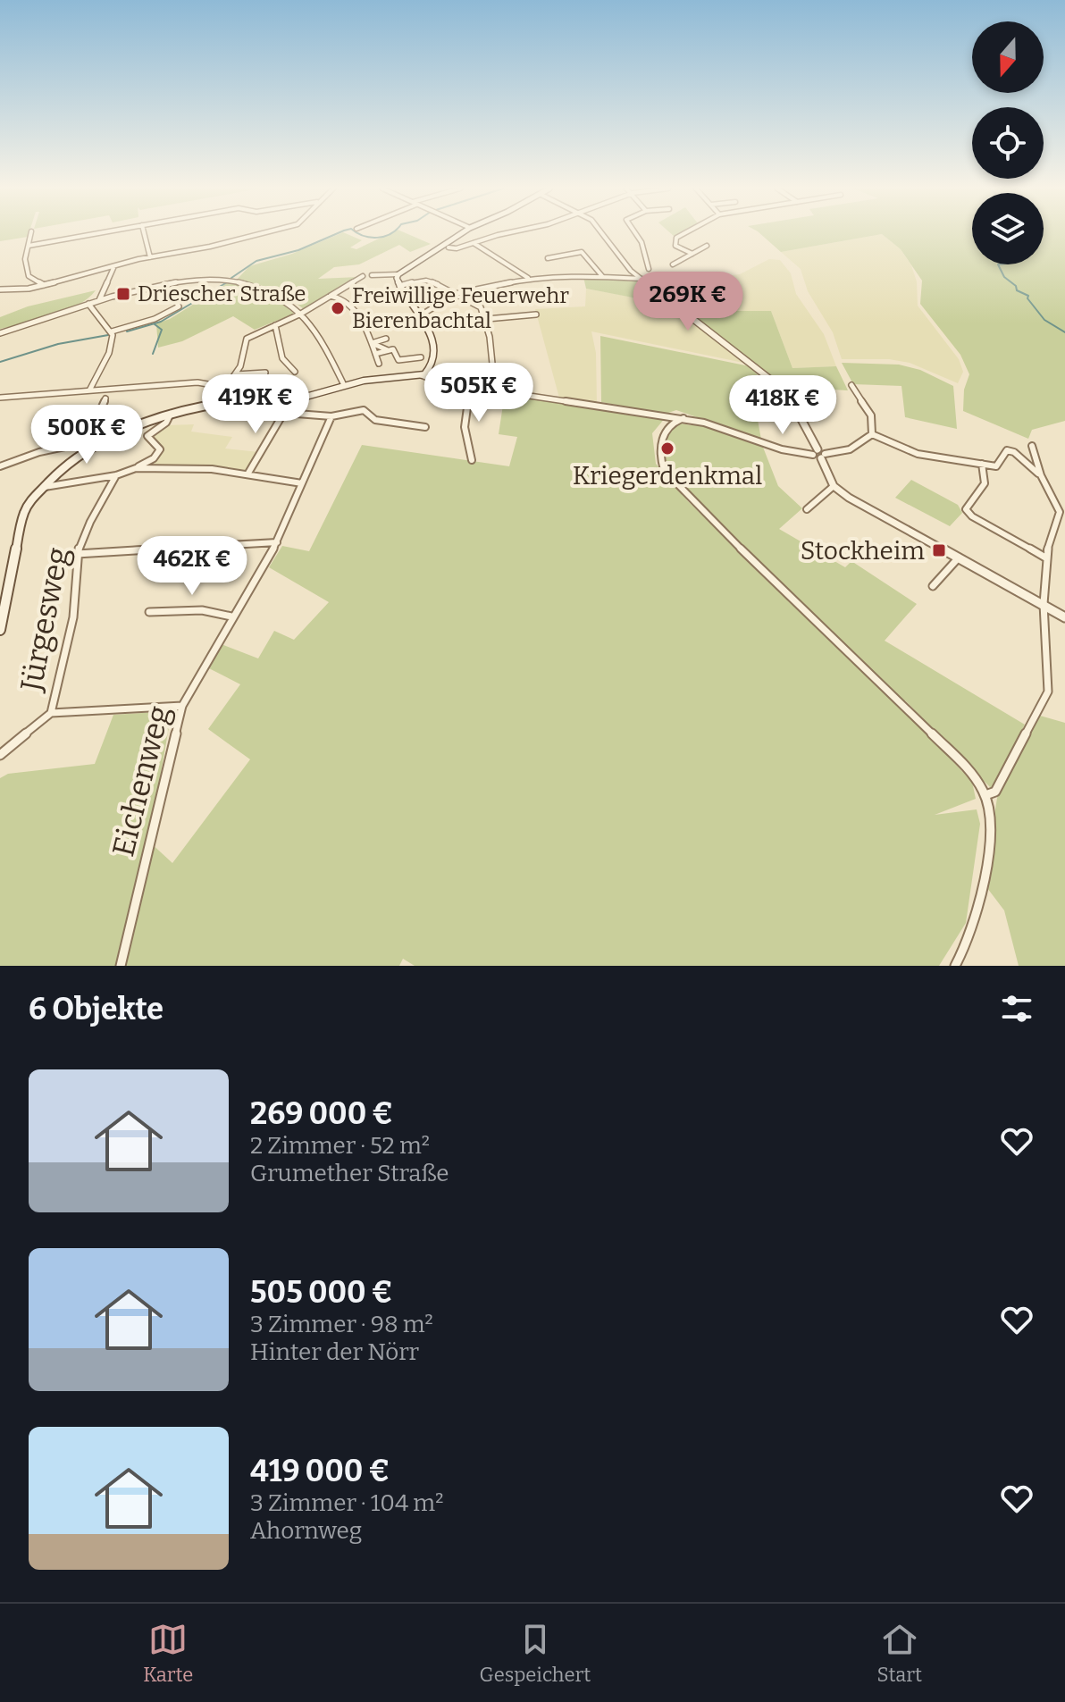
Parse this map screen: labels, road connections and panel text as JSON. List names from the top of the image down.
{
  "streets": {
    "street": ["Jürgesweg", "Eichenweg"]
  },
  "places": {
    "transit": ["Driescher Straße", "Stockheim"],
    "other": ["Freiwillige Feuerwehr Bierenbachtal", "Kriegerdenkmal"]
  },
  "north": "bottom",
  "page": {
    "price": [
      "269K €",
      "505K €",
      "419K €",
      "418K €",
      "500K €",
      "462K €"
    ],
    "heading": "6 Objekte",
    "list": [
      {
        "name": "269 000 €",
        "note": "2 Zimmer · 52 m² · Grumether Straße"
      },
      {
        "name": "505 000 €",
        "note": "3 Zimmer · 98 m² · Hinter der Nörr"
      },
      {
        "name": "419 000 €",
        "note": "3 Zimmer · 104 m² · Ahornweg"
      }
    ],
    "tabs": ["Karte", "Gespeichert", "Start"]
  }
}
